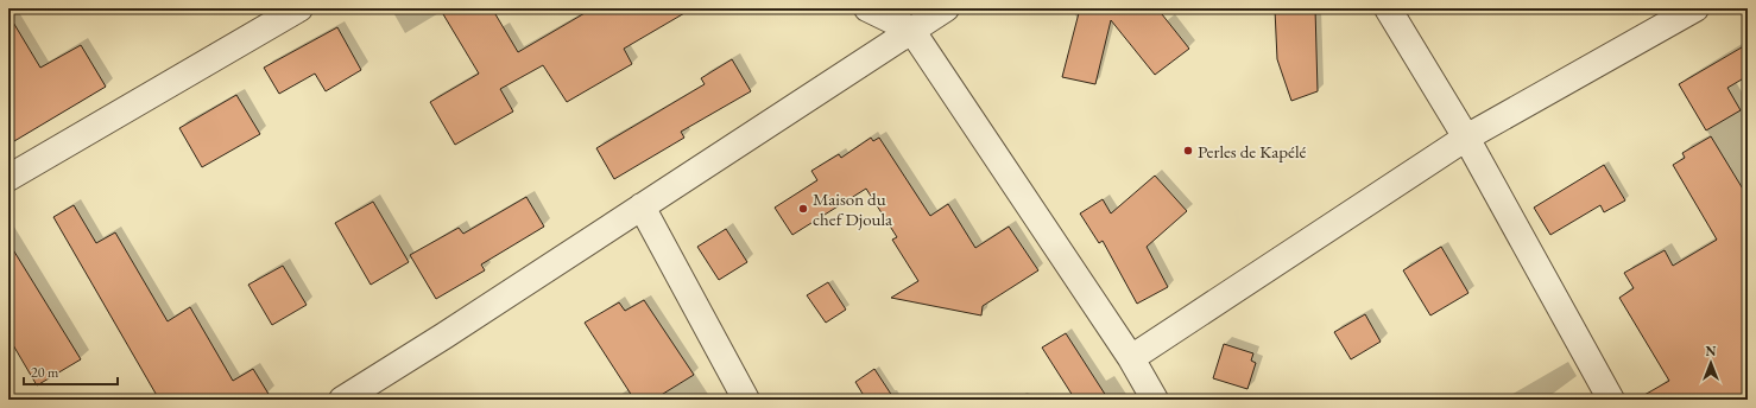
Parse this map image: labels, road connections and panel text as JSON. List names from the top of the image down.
{
  "places": ["Perles de Kapélé", "Maison du chef Djoula"],
  "scale_bar": "20 m",
  "north": "top"
}
